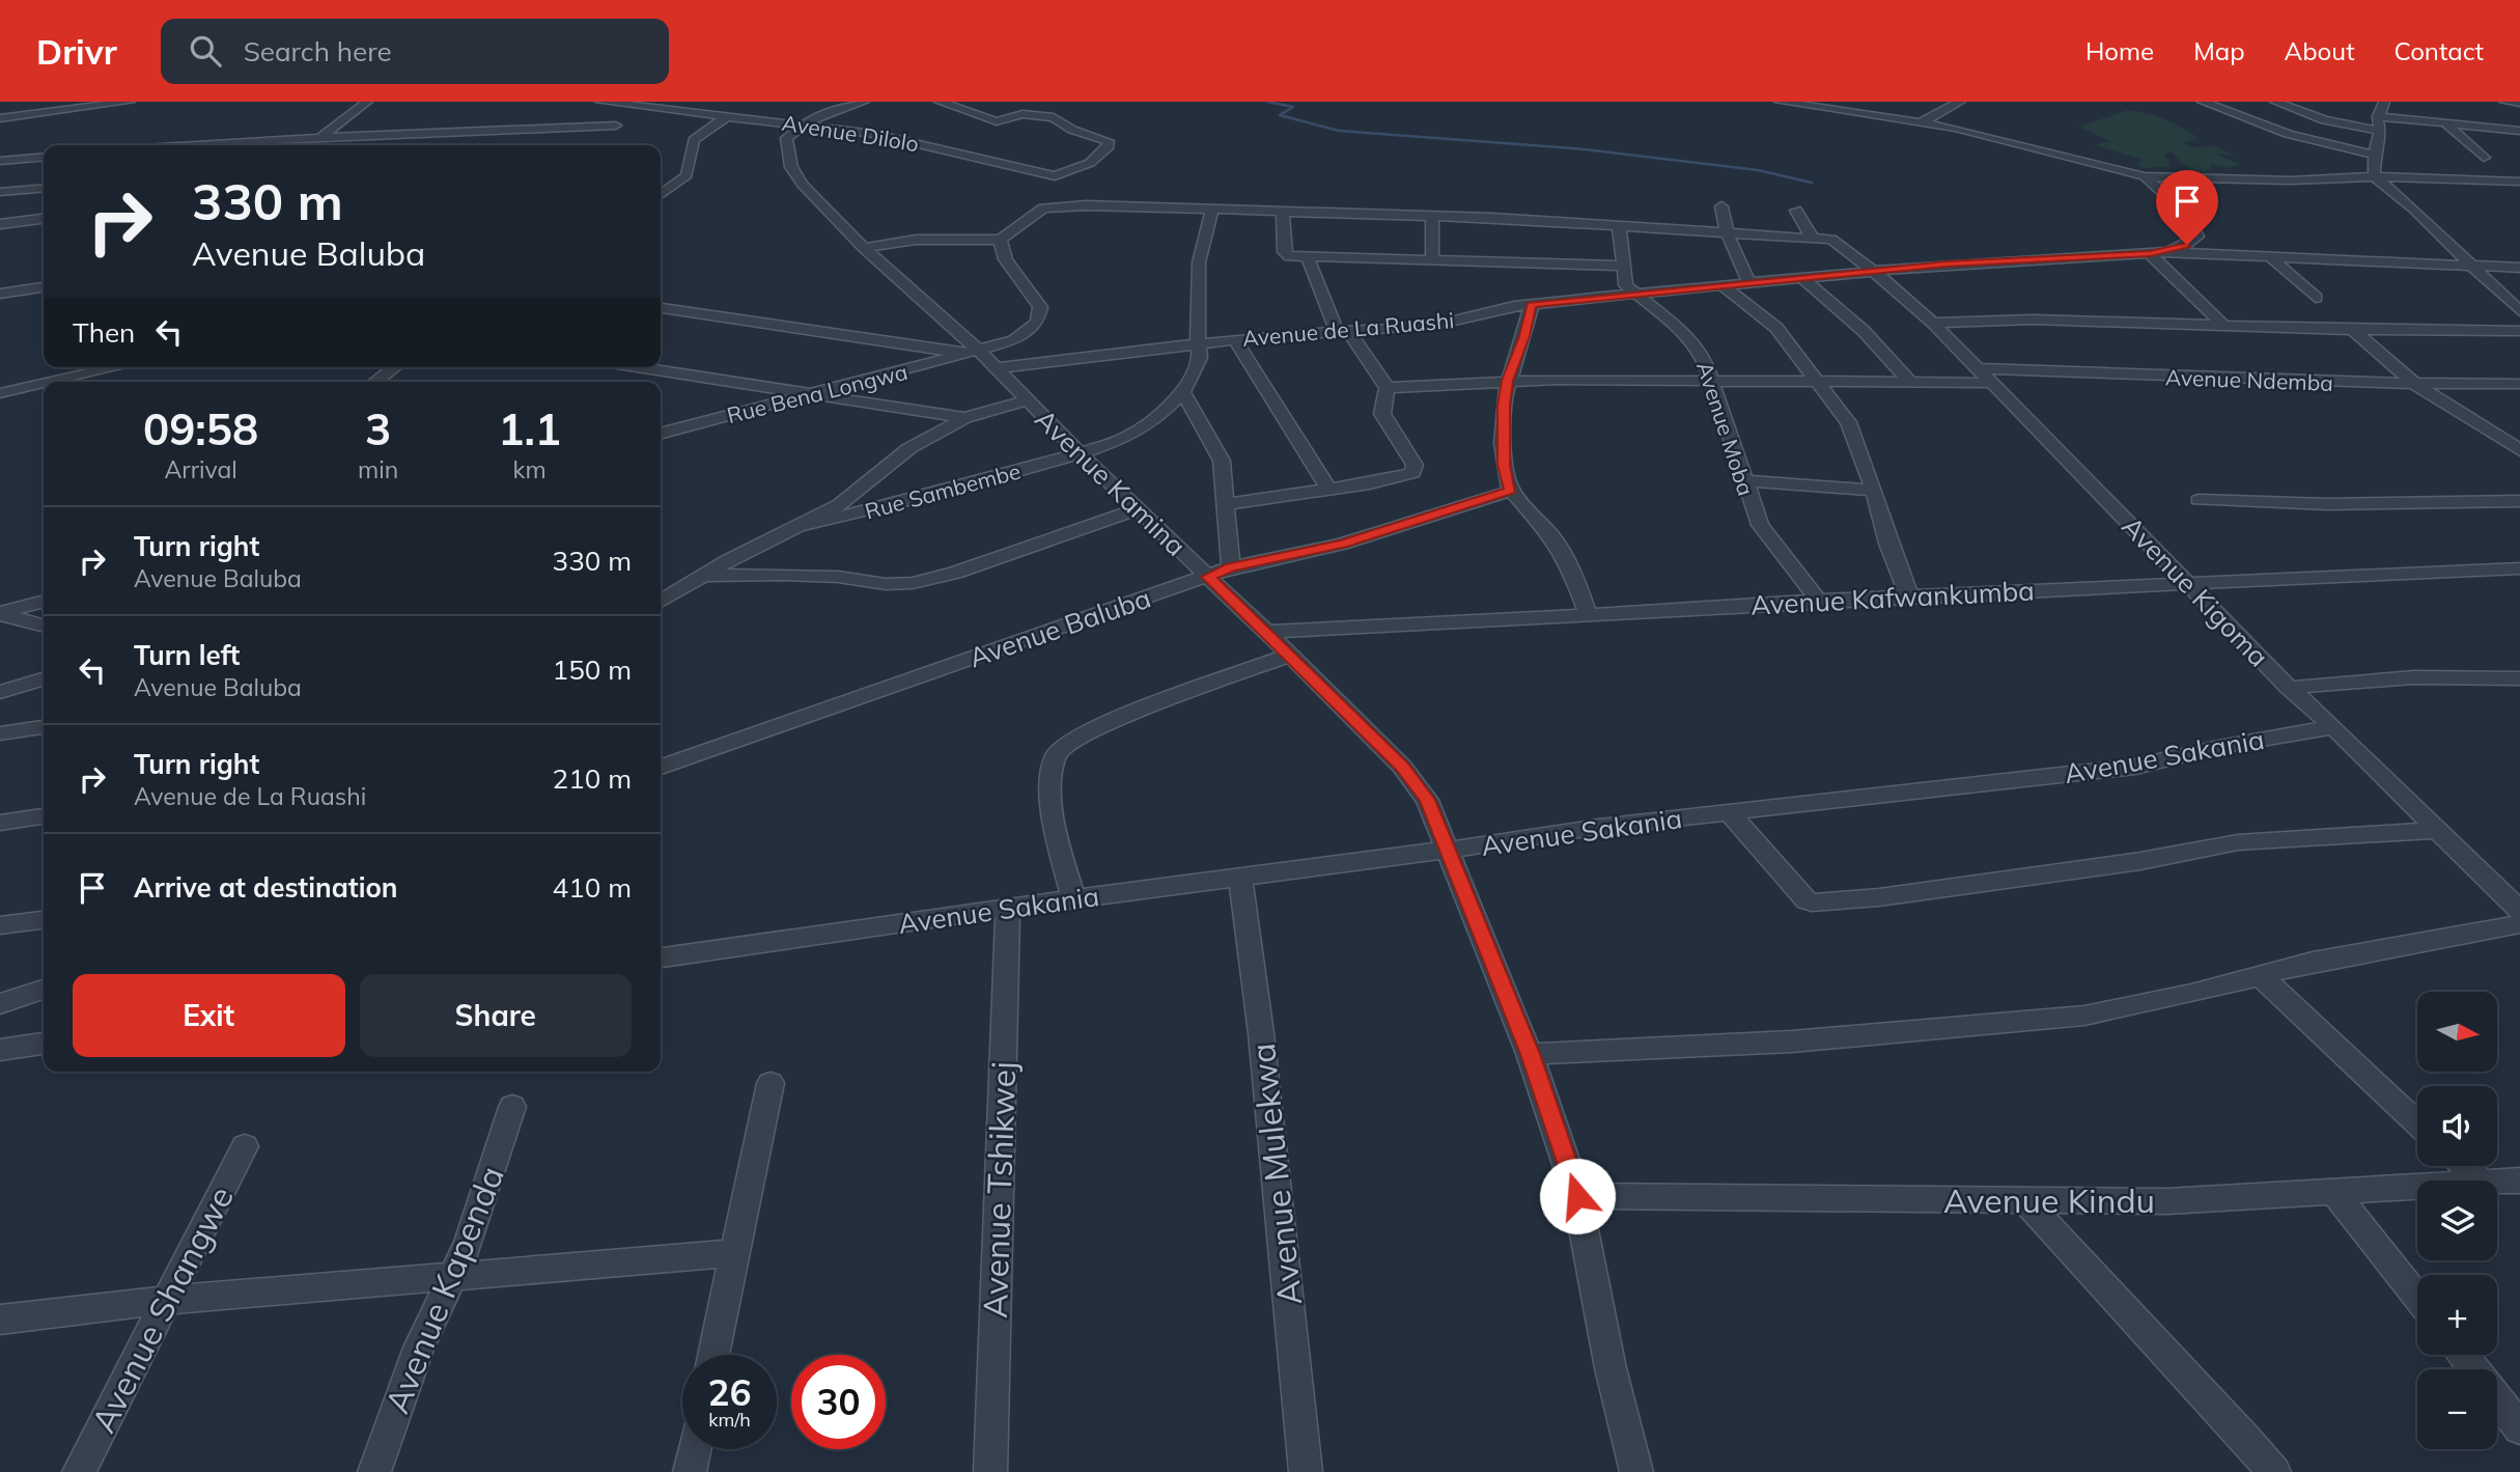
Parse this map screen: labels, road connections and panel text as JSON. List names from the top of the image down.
{
  "streets": {
    "street": [
      "Avenue Dilolo",
      "Avenue de La Ruashi",
      "Avenue Ndemba",
      "Rue Bena Longwa",
      "Avenue Moba",
      "Avenue Kamina",
      "Rue Sambembe",
      "Avenue Kigoma",
      "Avenue Kafwankumba",
      "Avenue Baluba",
      "Avenue Sakania",
      "Avenue Mulekwa",
      "Avenue Tshikwej",
      "Avenue Kindu",
      "Avenue Kapenda",
      "Avenue Shangwe"
    ]
  },
  "crossings": [
    ["Avenue Dilolo", "Avenue Kamina"],
    ["Avenue de La Ruashi", "Avenue Moba"],
    ["Avenue de La Ruashi", "Avenue Kamina"],
    ["Avenue de La Ruashi", "Rue Sambembe"],
    ["Avenue de La Ruashi", "Avenue Kigoma"],
    ["Avenue Ndemba", "Avenue Kigoma"],
    ["Rue Bena Longwa", "Avenue Kamina"],
    ["Rue Bena Longwa", "Avenue Kigoma"],
    ["Avenue Moba", "Avenue Kigoma"],
    ["Avenue Moba", "Avenue Kafwankumba"],
    ["Avenue Kamina", "Rue Sambembe"],
    ["Avenue Kamina", "Avenue Kafwankumba"],
    ["Avenue Kamina", "Avenue Baluba"],
    ["Avenue Kamina", "Avenue Sakania"],
    ["Avenue Kamina", "Avenue Kindu"],
    ["Rue Sambembe", "Avenue Kigoma"],
    ["Avenue Kigoma", "Avenue Kafwankumba"],
    ["Avenue Kigoma", "Avenue Sakania"],
    ["Avenue Sakania", "Avenue Mulekwa"],
    ["Avenue Sakania", "Avenue Tshikwej"]
  ],
  "north": "right",
  "page": {
    "header": "Drivr",
    "search": "Search here",
    "nav": [
      "Home",
      "Map",
      "About",
      "Contact"
    ],
    "turn": ["330 m", "Avenue Baluba"],
    "then": "Then",
    "eta": [
      "09:58",
      "Arrival",
      "3",
      "min",
      "1.1",
      "km"
    ],
    "list": [
      {
        "name": "Turn right",
        "note": "Avenue Baluba",
        "value": "330 m"
      },
      {
        "name": "Turn left",
        "note": "Avenue Baluba",
        "value": "150 m"
      },
      {
        "name": "Turn right",
        "note": "Avenue de La Ruashi",
        "value": "210 m"
      },
      {
        "name": "Arrive at destination",
        "value": "410 m"
      }
    ],
    "buttons": ["Exit", "Share"],
    "map_buttons": ["+", "−"],
    "speed": "26 km/h",
    "limit": "30"
  }
}
